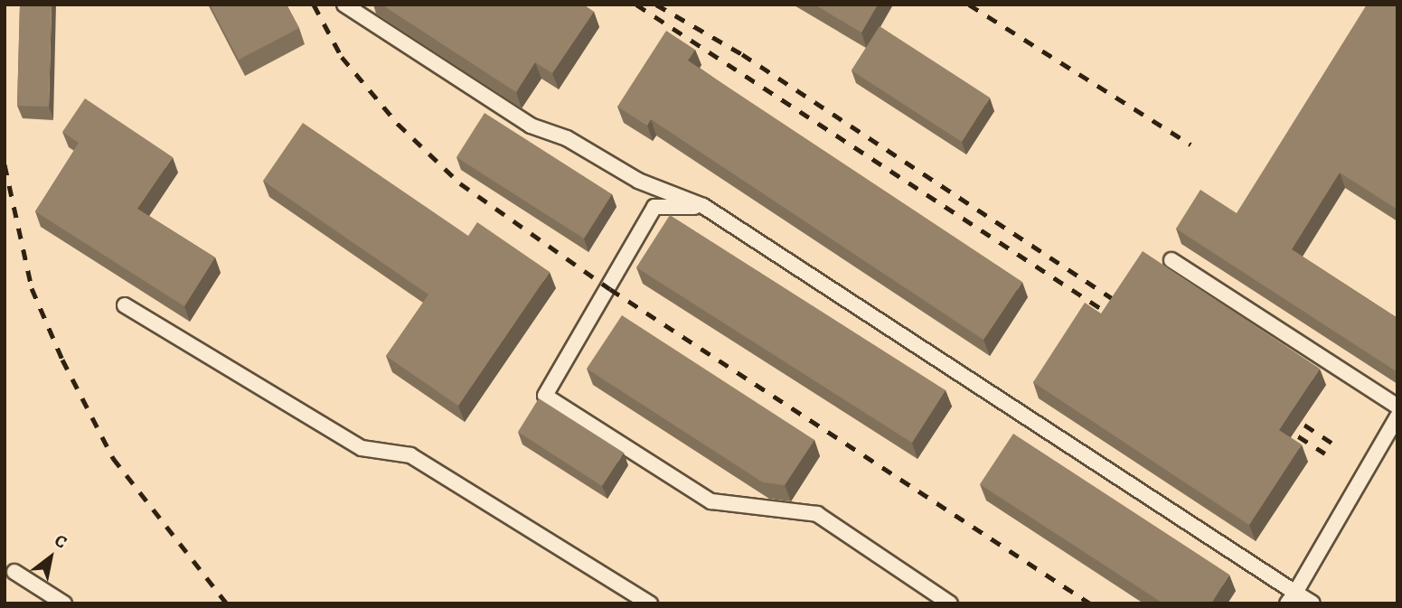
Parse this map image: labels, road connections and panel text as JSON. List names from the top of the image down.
{
  "north": "top right"
}
